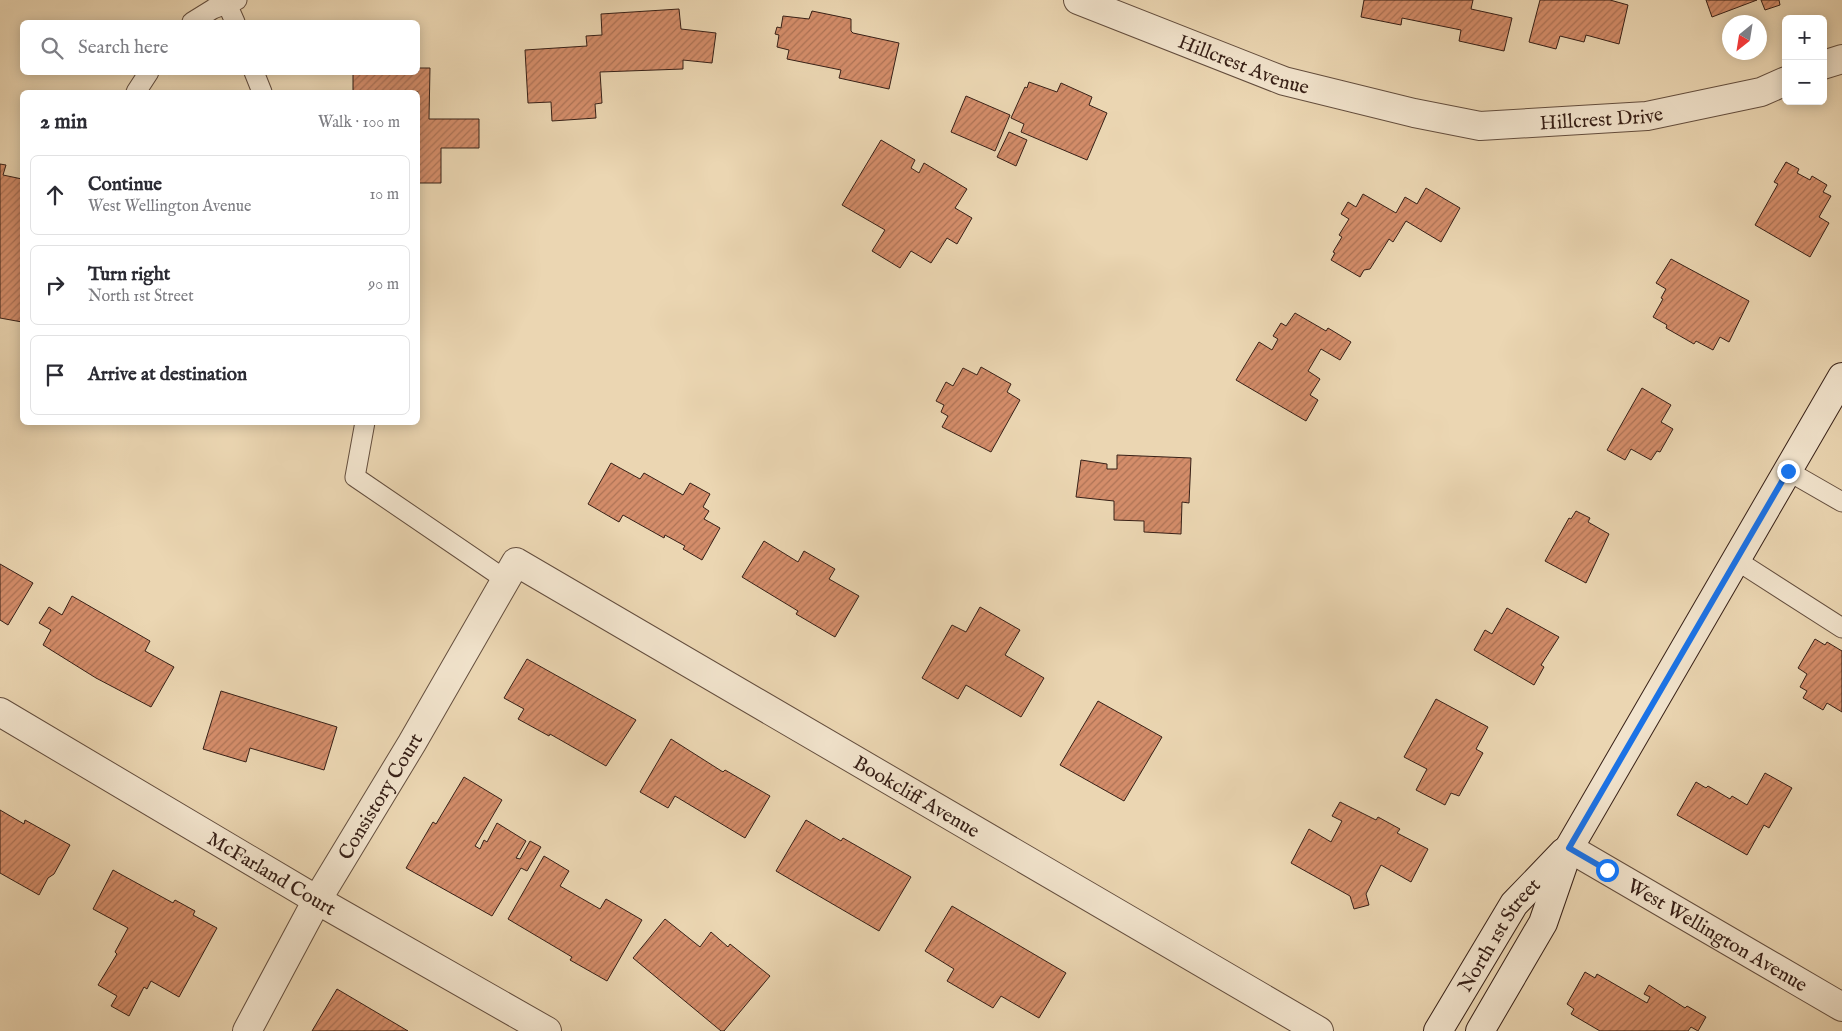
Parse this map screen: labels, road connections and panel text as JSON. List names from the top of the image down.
{
  "streets": {
    "street": [
      "Hillcrest Avenue",
      "Hillcrest Drive",
      "Consistory Court",
      "Bookcliff Avenue",
      "McFarland Court",
      "West Wellington Avenue",
      "North 1st Street"
    ]
  },
  "crossings": [
    ["Hillcrest Avenue", "Hillcrest Drive"],
    ["Consistory Court", "Bookcliff Avenue"],
    ["Consistory Court", "McFarland Court"],
    ["West Wellington Avenue", "North 1st Street"]
  ],
  "north": "bottom left",
  "page": {
    "map_buttons": ["+", "−"],
    "search": "Search here",
    "heading": ["2 min", "Walk · 100 m"],
    "list": [
      ["Continue", "West Wellington Avenue", "10 m"],
      ["Turn right", "North 1st Street", "90 m"],
      "Arrive at destination"
    ]
  }
}
